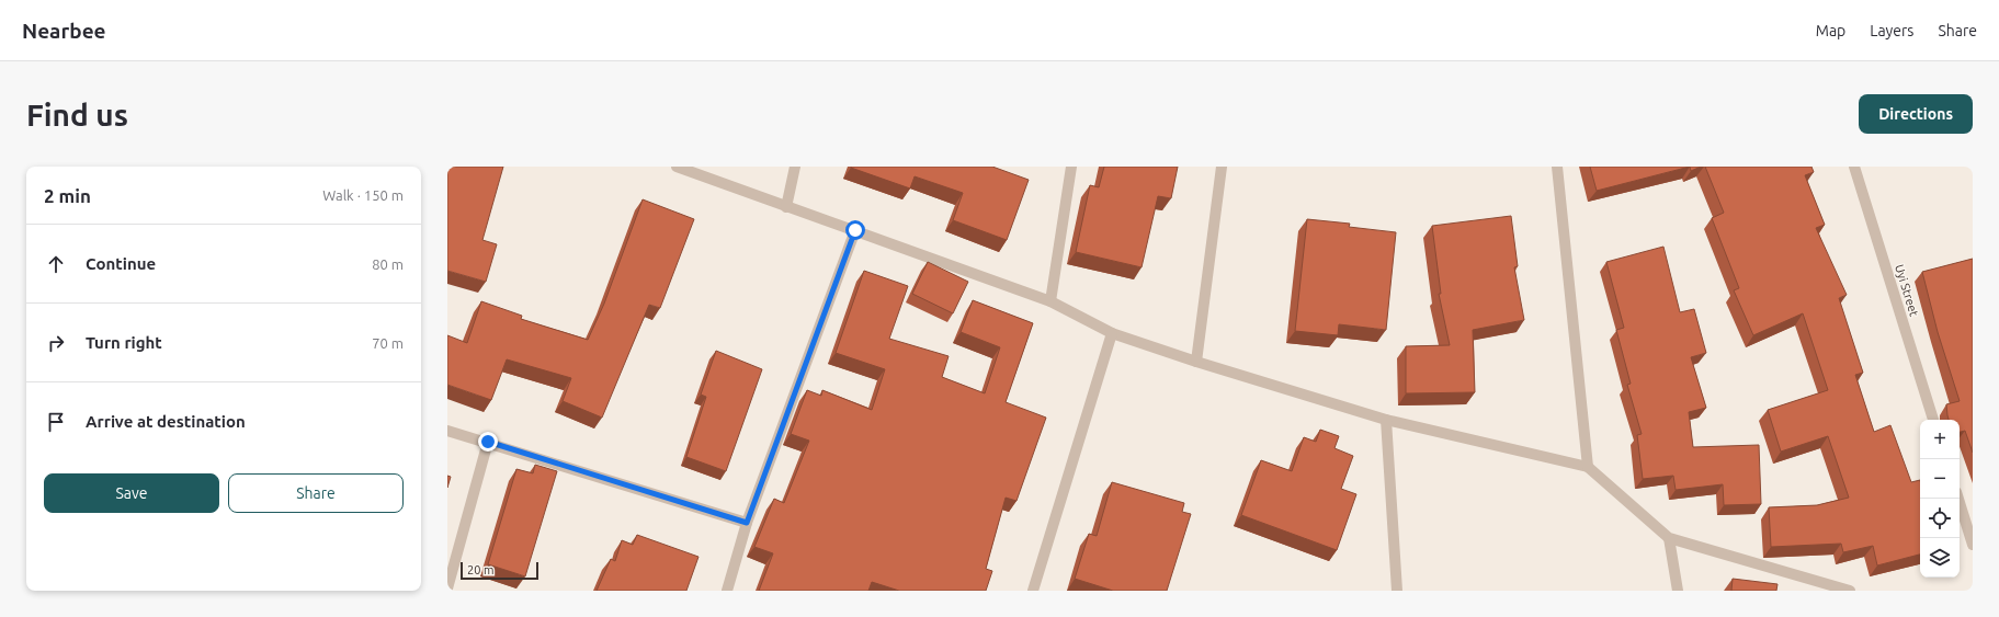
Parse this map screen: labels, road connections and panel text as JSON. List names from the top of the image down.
{
  "streets": {
    "street": ["Uyi Street"]
  },
  "scale_bar": "20 m",
  "page": {
    "header": "Nearbee",
    "nav": ["Map", "Layers", "Share"],
    "buttons": [
      "Directions",
      ["Save", "Share"]
    ],
    "title": "Find us",
    "heading": ["2 min", "Walk · 150 m"],
    "list": [
      ["Continue", "80 m"],
      ["Turn right", "70 m"],
      "Arrive at destination"
    ],
    "map_buttons": ["+", "−"],
    "scale": "20 m"
  }
}
